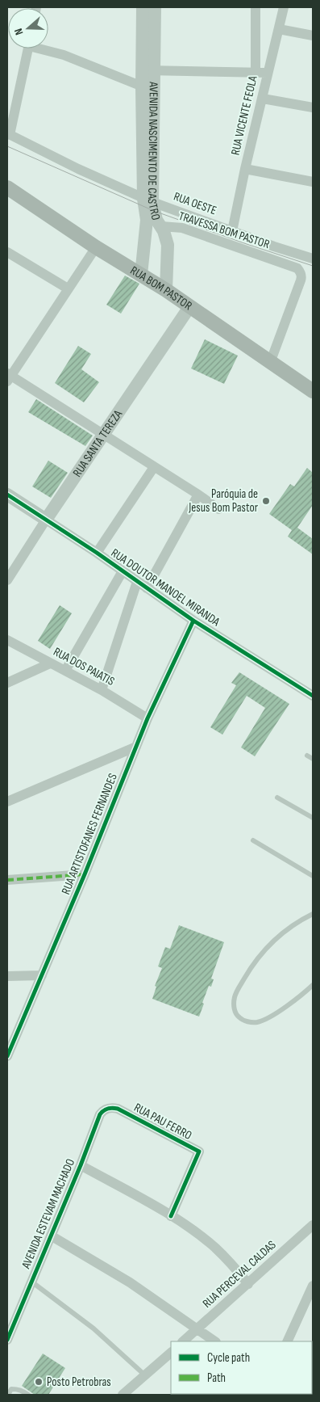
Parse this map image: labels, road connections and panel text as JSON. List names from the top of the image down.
{
  "streets": {
    "main road": ["RUA BOM PASTOR"],
    "street": [
      "RUA VICENTE FEOLA",
      "AVENIDA NASCIMENTO DE CASTRO",
      "RUA OESTE",
      "TRAVESSA BOM PASTOR",
      "RUA SANTA TEREZA",
      "RUA DOUTOR MANOEL MIRANDA",
      "RUA DOS PAIATIS",
      "RUA ARTISTOFANES FERNANDES",
      "RUA PAU FERRO",
      "AVENIDA ESTEVAM MACHADO",
      "RUA PERCEVAL CALDAS"
    ]
  },
  "crossings": [
    ["RUA VICENTE FEOLA", "RUA OESTE"],
    ["AVENIDA NASCIMENTO DE CASTRO", "RUA OESTE"],
    ["AVENIDA NASCIMENTO DE CASTRO", "TRAVESSA BOM PASTOR"],
    ["AVENIDA NASCIMENTO DE CASTRO", "RUA BOM PASTOR"],
    ["TRAVESSA BOM PASTOR", "RUA BOM PASTOR"],
    ["RUA BOM PASTOR", "RUA SANTA TEREZA"],
    ["RUA SANTA TEREZA", "RUA DOUTOR MANOEL MIRANDA"],
    ["RUA DOUTOR MANOEL MIRANDA", "RUA ARTISTOFANES FERNANDES"],
    ["RUA DOS PAIATIS", "RUA ARTISTOFANES FERNANDES"],
    ["RUA PAU FERRO", "AVENIDA ESTEVAM MACHADO"]
  ],
  "places": ["Paróquia de Jesus Bom Pastor", "Posto Petrobras"],
  "legend": ["Cycle path", "Path"],
  "north": "left"
}
